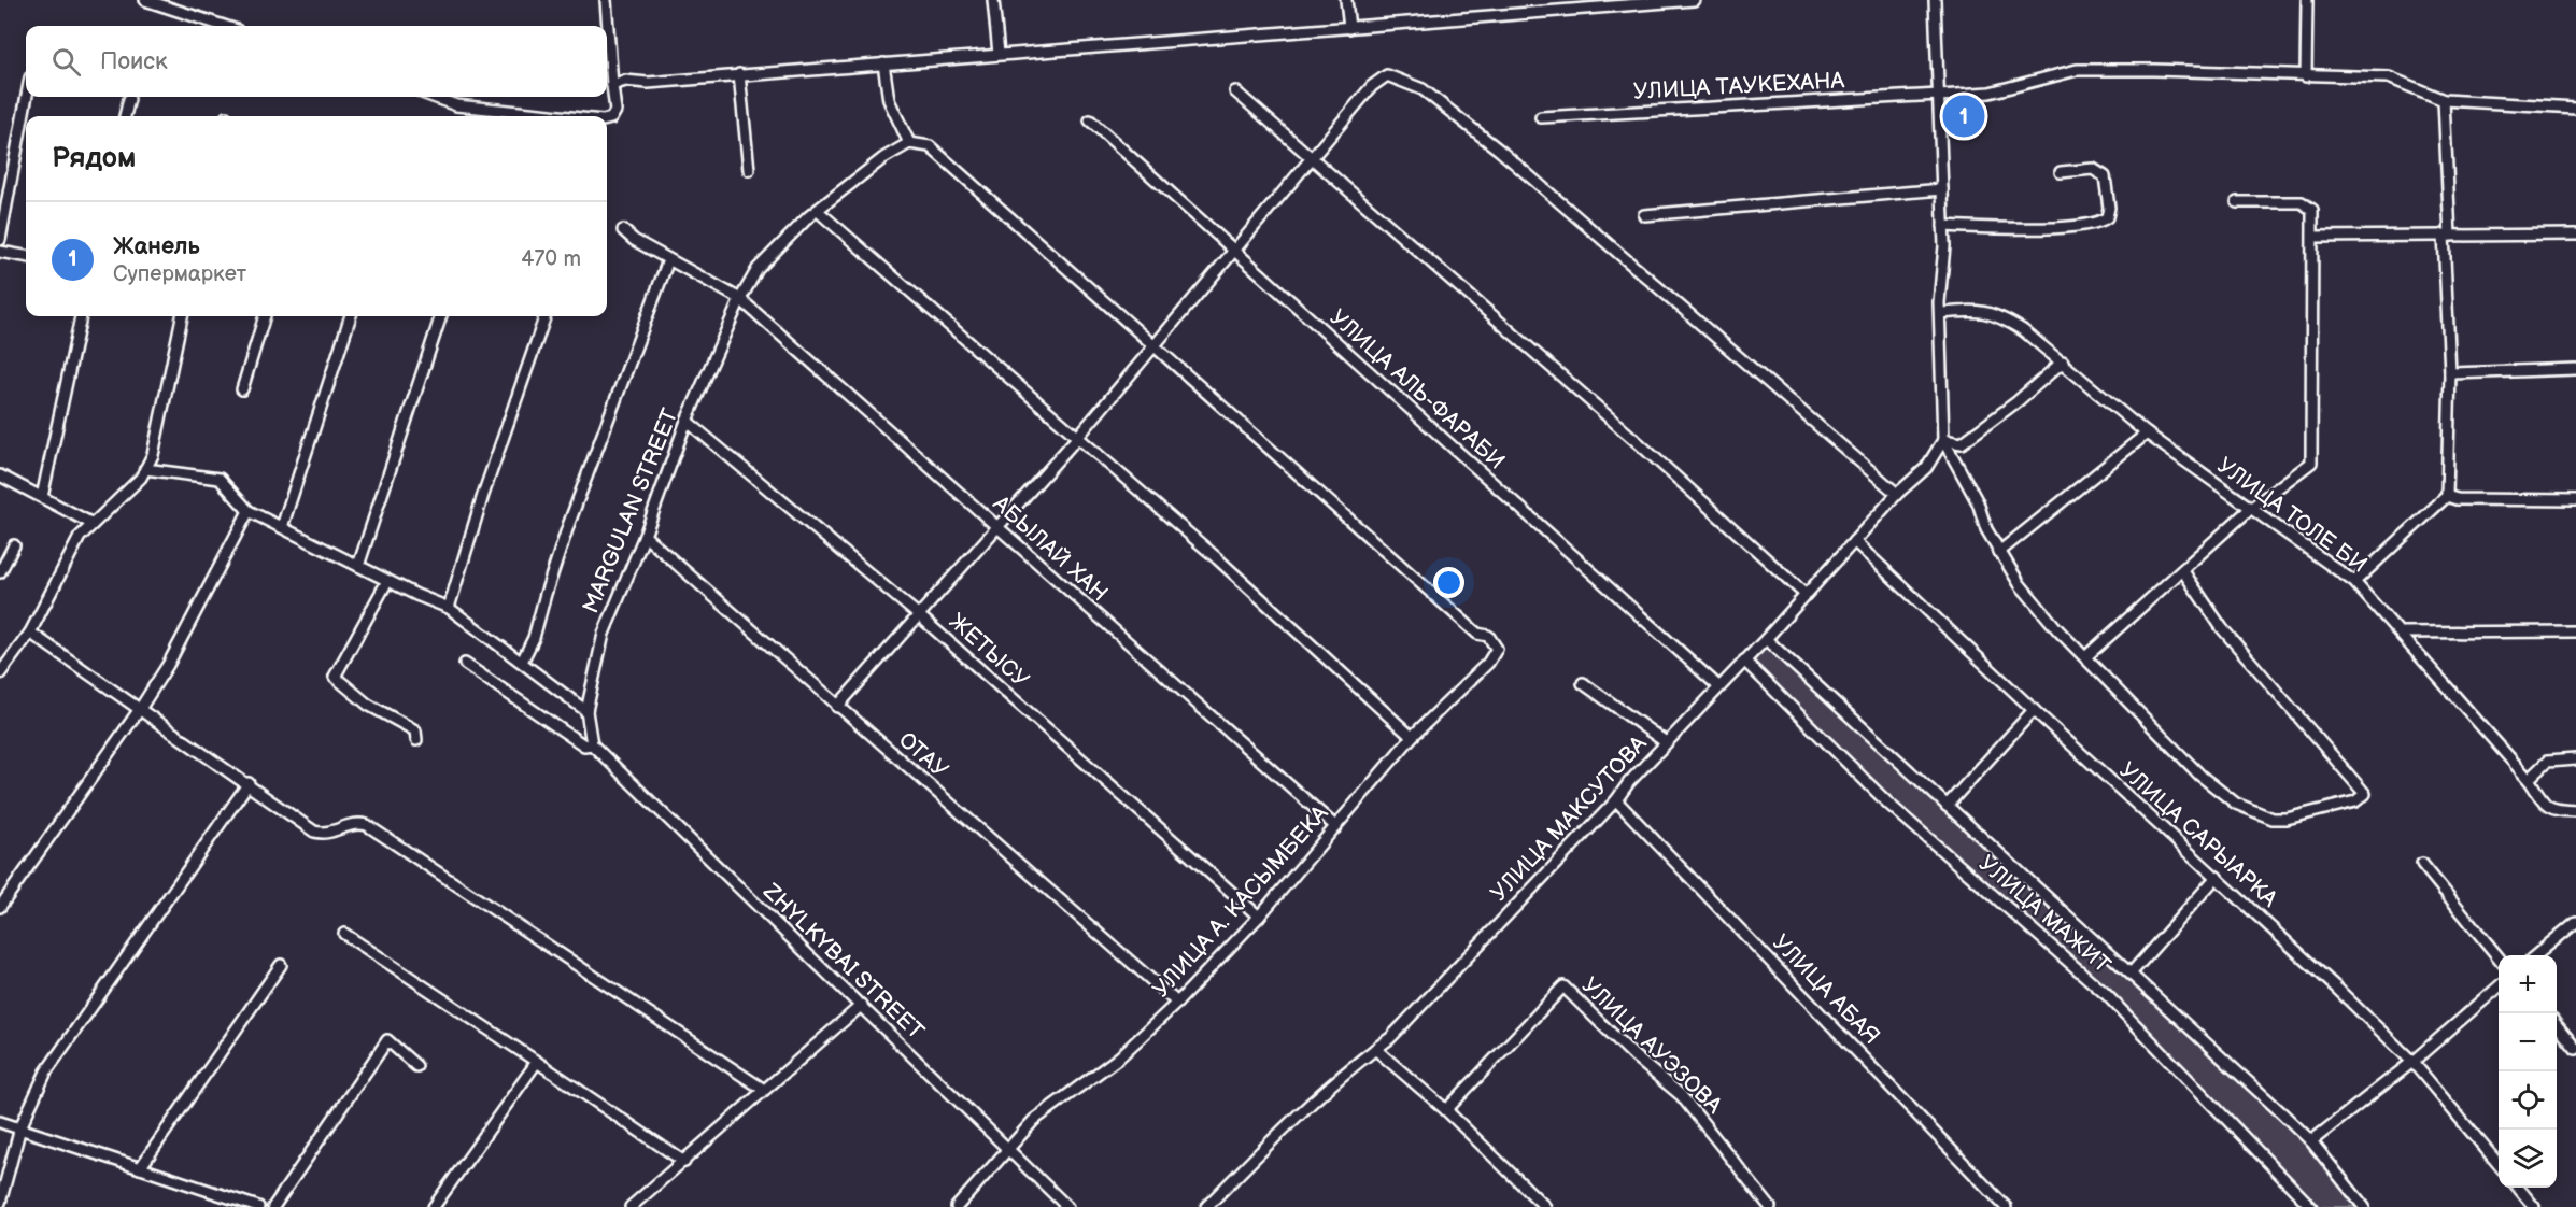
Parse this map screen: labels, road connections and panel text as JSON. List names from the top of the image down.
{
  "streets": {
    "street": [
      "УЛИЦА ТАУКЕХАНА",
      "УЛИЦА АЛЬ-ФАРАБИ",
      "MARGULAN STREET",
      "УЛИЦА ТОЛЕ БИ",
      "АБЫЛАЙ ХАН",
      "ЖЕТЫСУ",
      "ОТАУ",
      "УЛИЦА МАКСУТОВА",
      "УЛИЦА САРЫАРКА",
      "УЛИЦА А. КАСЫМБЕКА",
      "УЛИЦА МАЖИТ",
      "ZHYLKYBAI STREET",
      "УЛИЦА АБАЯ",
      "УЛИЦА АУЭЗОВА"
    ]
  },
  "crossings": [
    ["УЛИЦА АЛЬ-ФАРАБИ", "УЛИЦА МАКСУТОВА"],
    ["MARGULAN STREET", "АБЫЛАЙ ХАН"],
    ["MARGULAN STREET", "ЖЕТЫСУ"],
    ["MARGULAN STREET", "ОТАУ"],
    ["MARGULAN STREET", "ZHYLKYBAI STREET"],
    ["АБЫЛАЙ ХАН", "УЛИЦА А. КАСЫМБЕКА"],
    ["ЖЕТЫСУ", "УЛИЦА А. КАСЫМБЕКА"],
    ["ОТАУ", "УЛИЦА А. КАСЫМБЕКА"],
    ["УЛИЦА МАКСУТОВА", "УЛИЦА САРЫАРКА"],
    ["УЛИЦА МАКСУТОВА", "УЛИЦА МАЖИТ"],
    ["УЛИЦА МАКСУТОВА", "УЛИЦА АБАЯ"],
    ["УЛИЦА А. КАСЫМБЕКА", "ZHYLKYBAI STREET"]
  ],
  "page": {
    "search": "Поиск",
    "pins": "1",
    "heading": "Рядом",
    "list": [
      {
        "mark": "1",
        "name": "Жанель",
        "note": "Супермаркет",
        "value": "470 m"
      }
    ],
    "map_buttons": ["+", "−"]
  }
}
